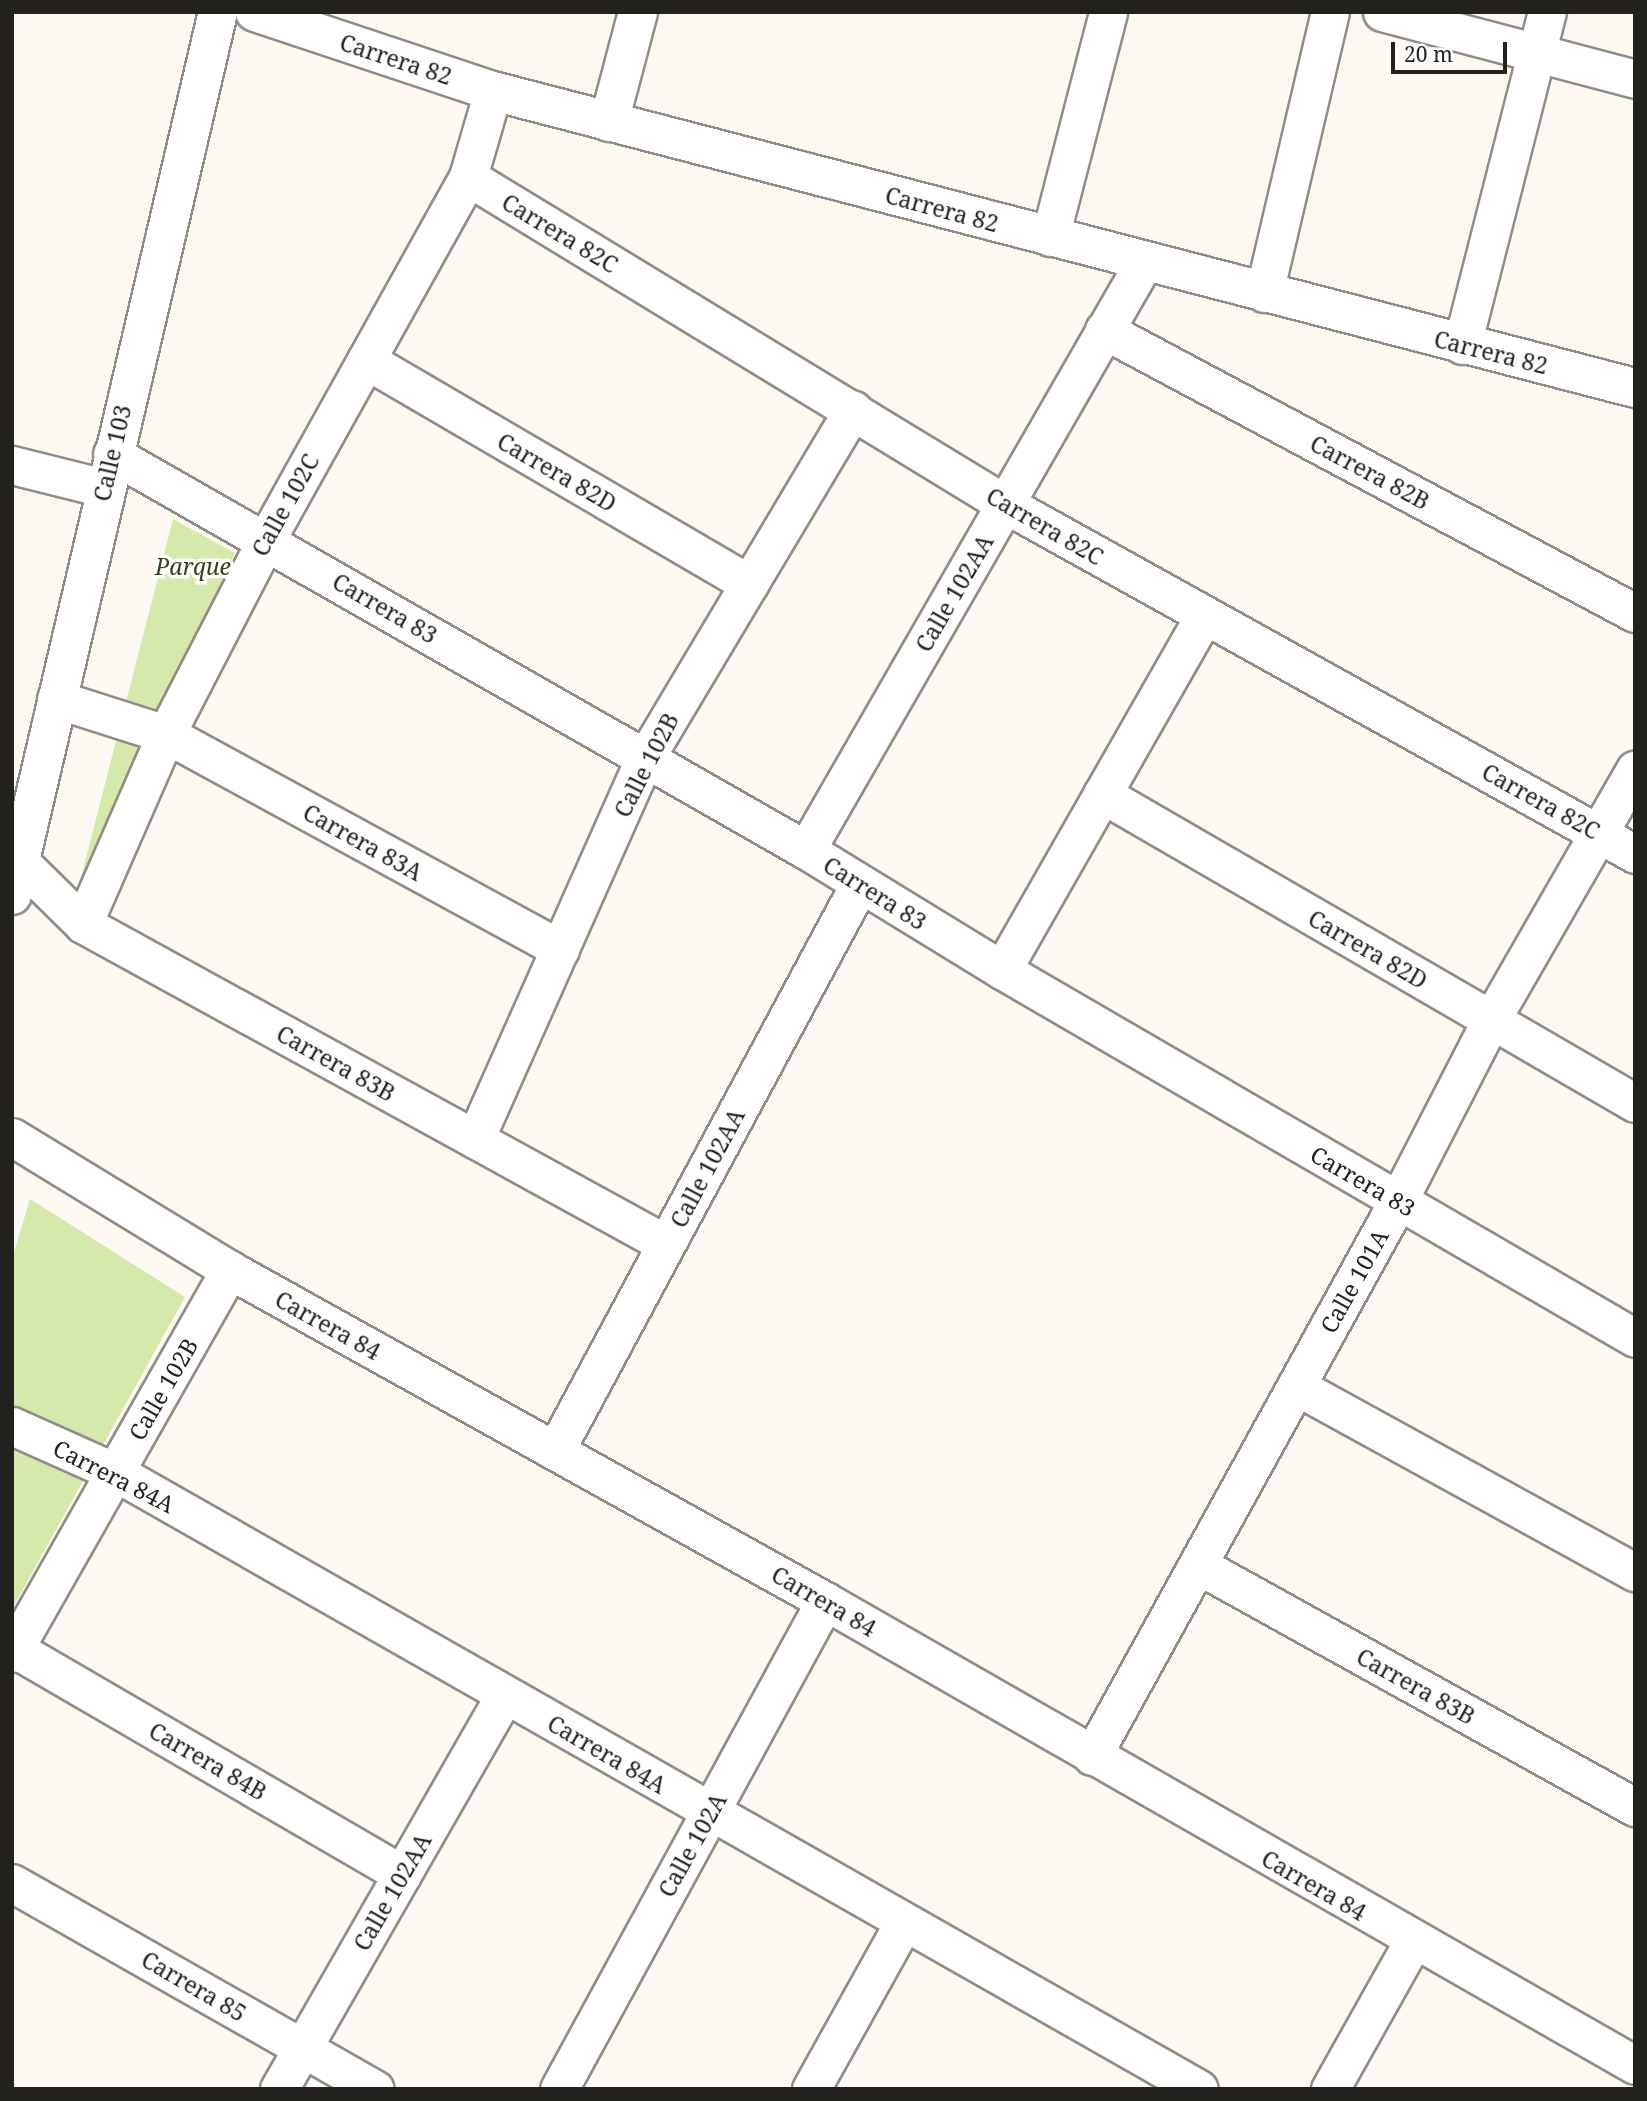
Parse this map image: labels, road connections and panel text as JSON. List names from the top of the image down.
{
  "streets": {
    "street": [
      "Carrera 82",
      "Carrera 82C",
      "Calle 103",
      "Carrera 82D",
      "Carrera 82B",
      "Calle 102C",
      "Calle 102AA",
      "Carrera 83",
      "Calle 102B",
      "Carrera 83A",
      "Carrera 83B",
      "Calle 101A",
      "Carrera 84",
      "Carrera 84A",
      "Carrera 84B",
      "Calle 102A",
      "Carrera 85"
    ]
  },
  "crossings": [
    ["Carrera 82", "Calle 102C"],
    ["Carrera 82", "Calle 102AA"],
    ["Carrera 82C", "Calle 102C"],
    ["Carrera 82C", "Calle 102AA"],
    ["Carrera 82C", "Calle 102B"],
    ["Carrera 82C", "Calle 101A"],
    ["Calle 103", "Carrera 83"],
    ["Calle 103", "Carrera 83A"],
    ["Calle 103", "Carrera 83B"],
    ["Carrera 82D", "Calle 102C"],
    ["Carrera 82D", "Calle 102B"],
    ["Carrera 82D", "Calle 101A"],
    ["Carrera 82B", "Calle 102AA"],
    ["Calle 102C", "Carrera 83"],
    ["Calle 102C", "Carrera 83A"],
    ["Calle 102C", "Carrera 83B"],
    ["Calle 102AA", "Carrera 83"],
    ["Calle 102AA", "Carrera 83B"],
    ["Calle 102AA", "Carrera 84"],
    ["Calle 102AA", "Carrera 84A"],
    ["Calle 102AA", "Carrera 84B"],
    ["Calle 102AA", "Carrera 85"],
    ["Carrera 83", "Calle 102B"],
    ["Carrera 83", "Calle 101A"],
    ["Calle 102B", "Carrera 83A"],
    ["Calle 102B", "Carrera 83B"],
    ["Calle 102B", "Carrera 84"],
    ["Calle 102B", "Carrera 84A"],
    ["Calle 102B", "Carrera 84B"],
    ["Carrera 83B", "Calle 101A"],
    ["Calle 101A", "Carrera 84"],
    ["Carrera 84", "Calle 102A"],
    ["Carrera 84A", "Calle 102A"]
  ],
  "parks": ["Parque"],
  "scale_bar": "20 m"
}
